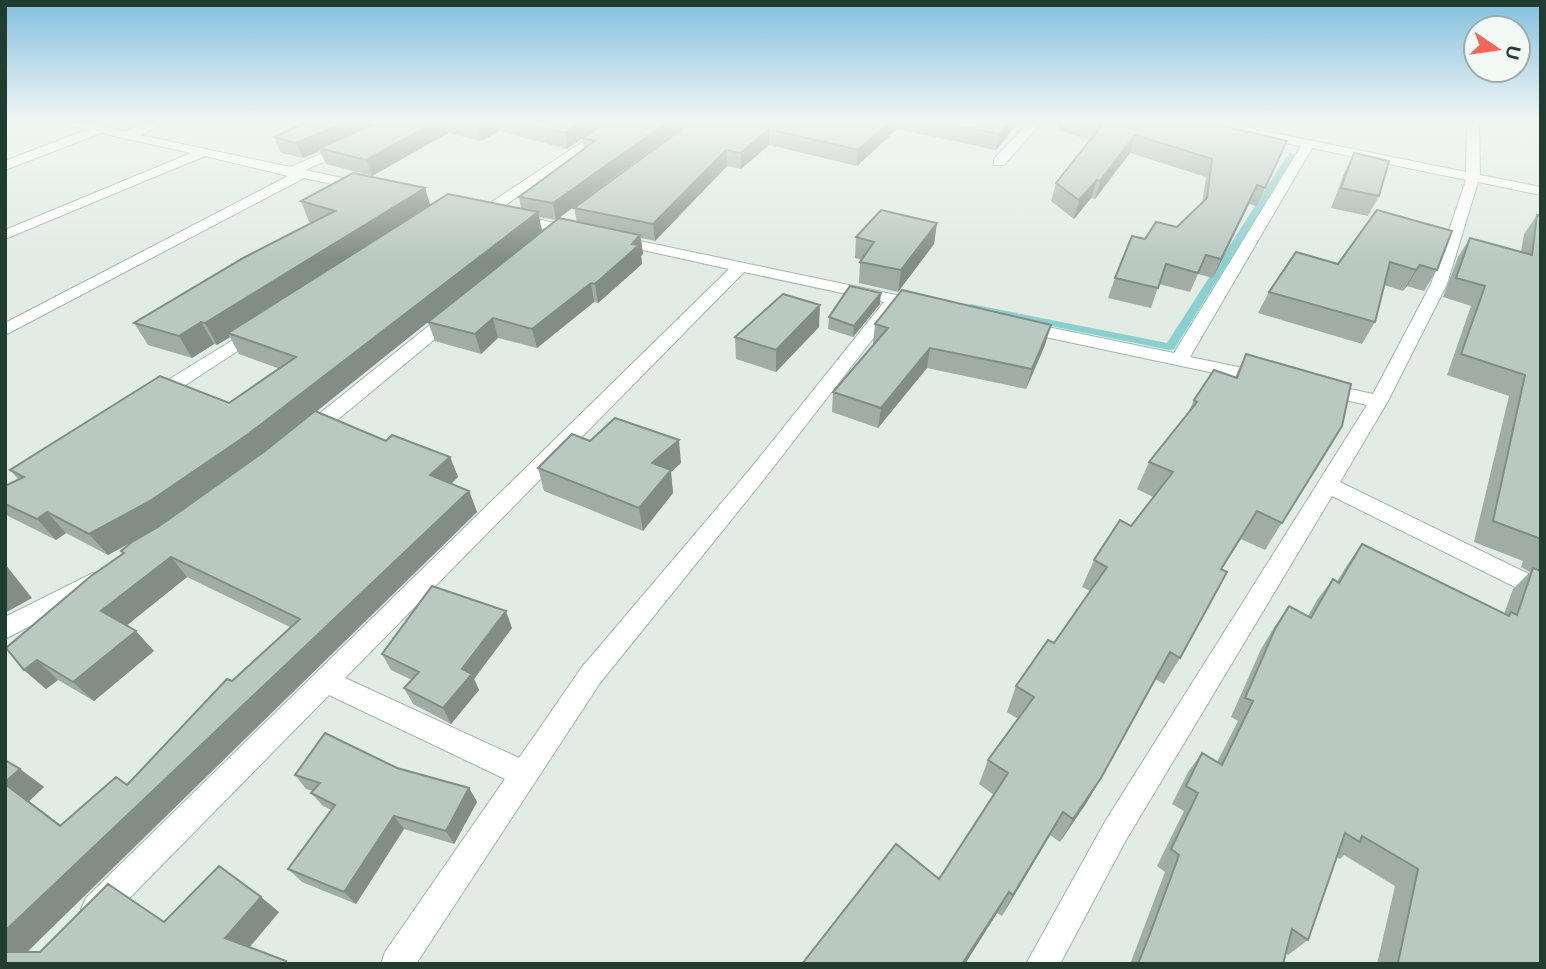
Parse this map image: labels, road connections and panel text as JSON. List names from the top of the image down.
{
  "north": "right"
}
